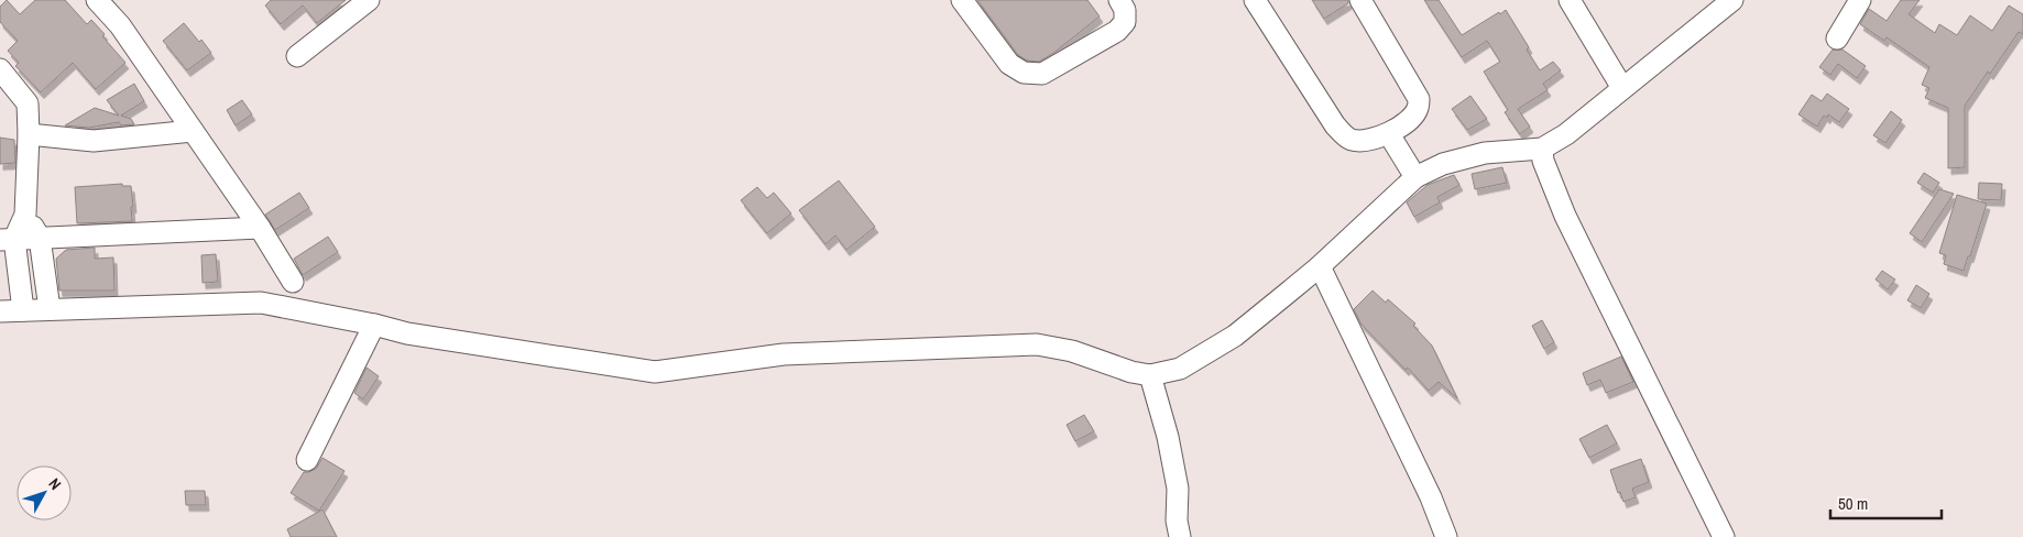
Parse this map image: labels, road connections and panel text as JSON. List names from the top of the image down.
{
  "scale_bar": "50 m",
  "north": "top right"
}
